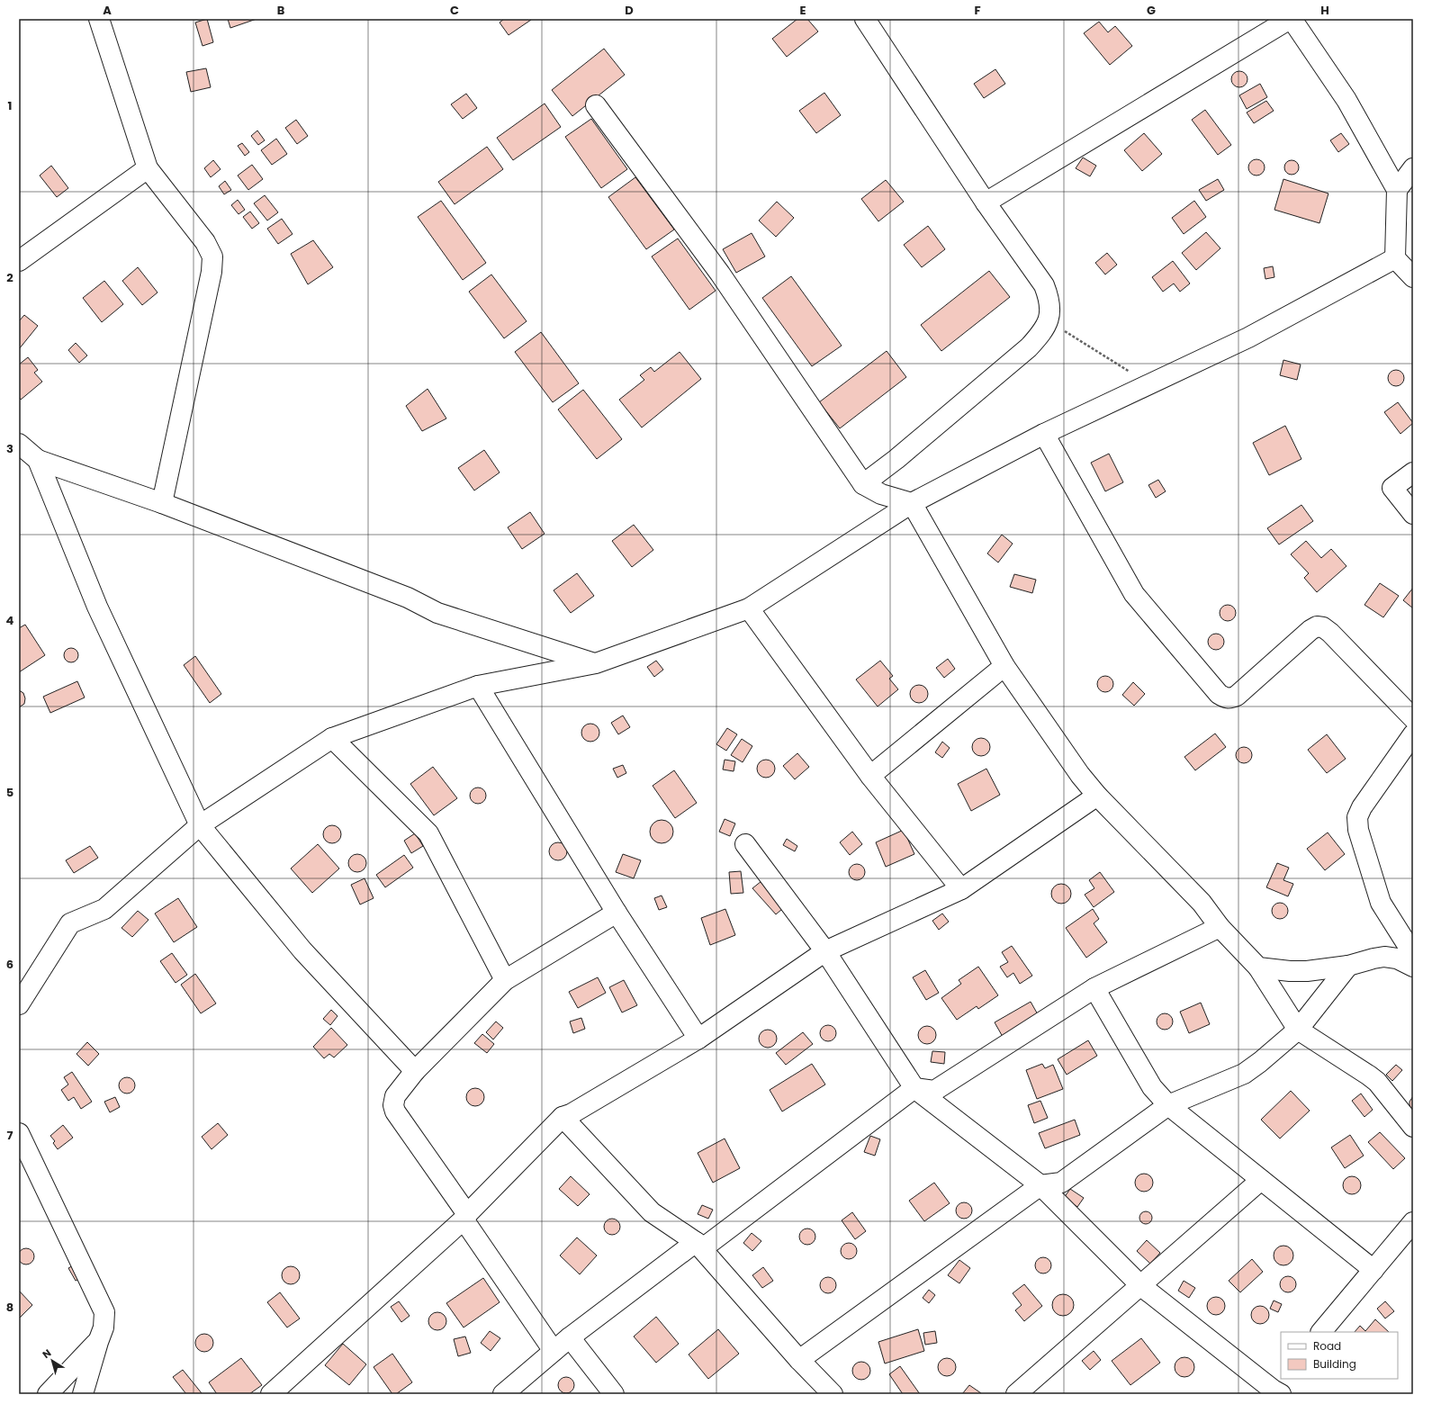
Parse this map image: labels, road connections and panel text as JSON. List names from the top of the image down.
{
  "legend": ["Road", "Building"],
  "north": "top left",
  "grid": {
    "columns": [
      "A",
      "B",
      "C",
      "D",
      "E",
      "F",
      "G",
      "H"
    ],
    "rows": [
      "1",
      "2",
      "3",
      "4",
      "5",
      "6",
      "7",
      "8"
    ]
  }
}
